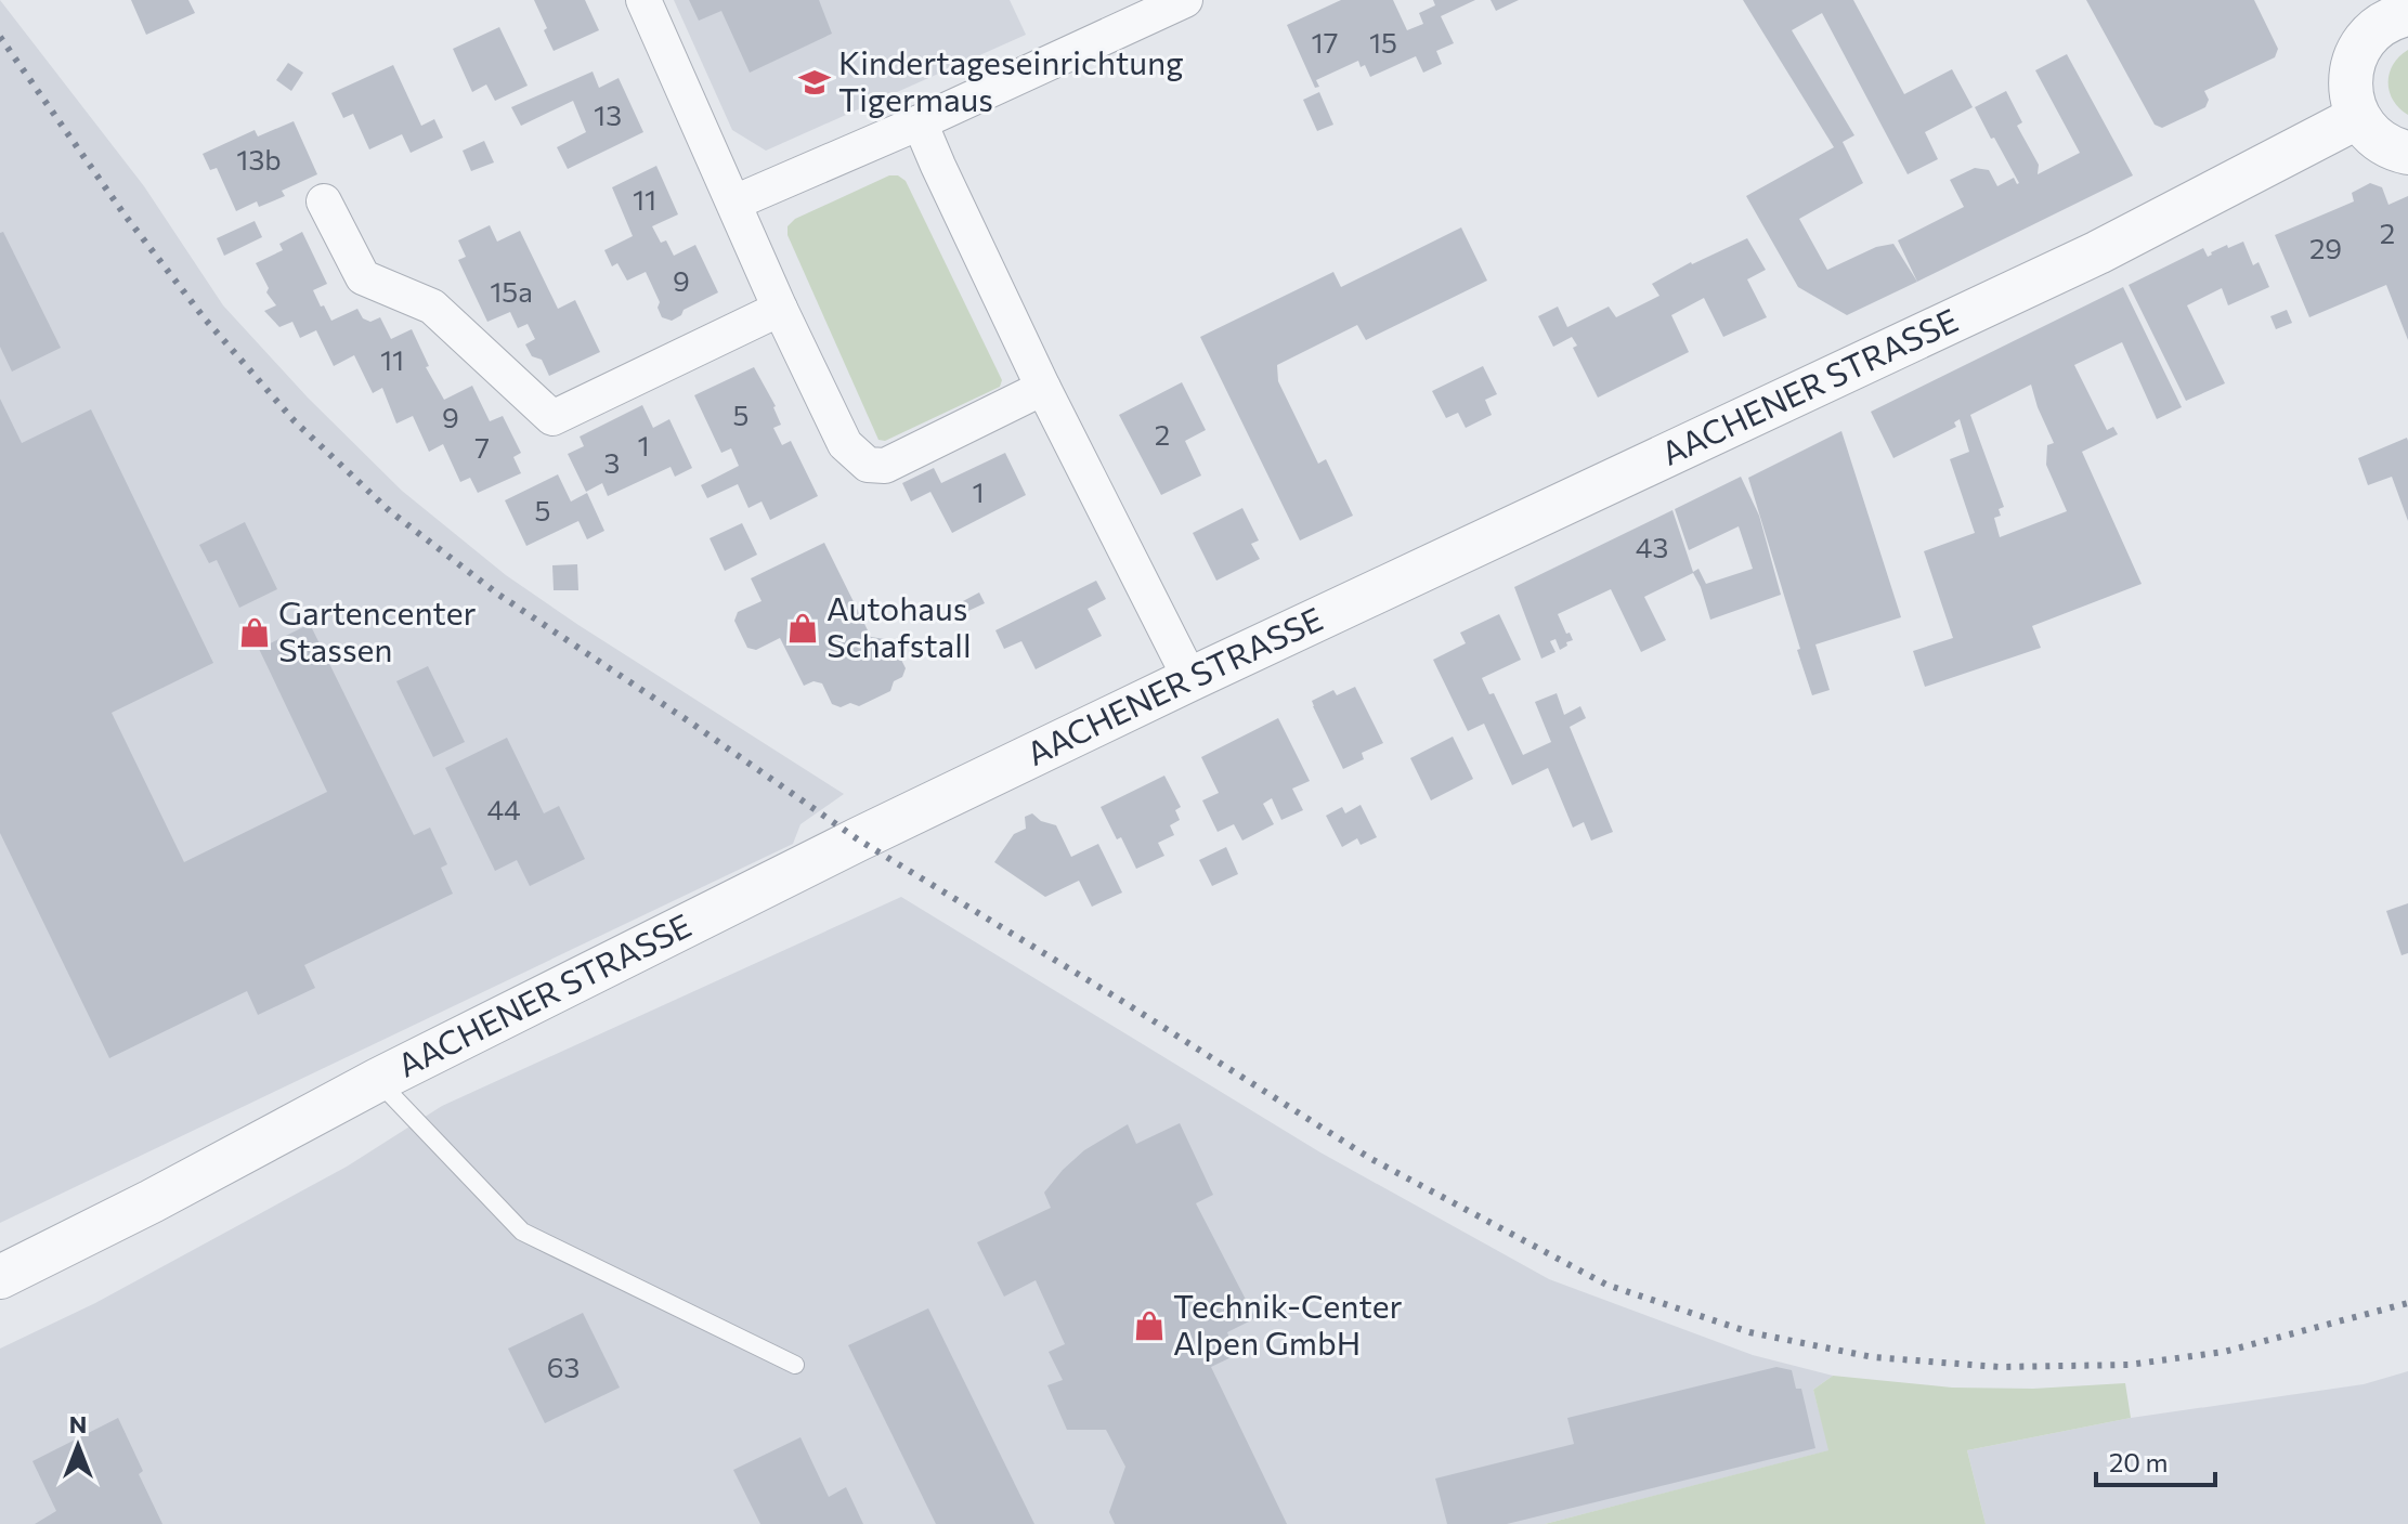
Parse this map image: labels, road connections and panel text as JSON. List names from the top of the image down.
{
  "streets": {
    "street": ["AACHENER STRASSE"]
  },
  "places": {
    "school or university": ["Kindertageseinrichtung Tigermaus"],
    "shop": ["Autohaus Schafstall", "Gartencenter Stassen", "Technik-Center Alpen GmbH"]
  },
  "house_numbers": [
    "17",
    "15",
    "13",
    "13b",
    "11",
    "2",
    "29",
    "9",
    "15a",
    "11",
    "5",
    "9",
    "2",
    "1",
    "7",
    "3",
    "1",
    "5",
    "43",
    "44",
    "63"
  ],
  "scale_bar": "20 m",
  "north": "top"
}
